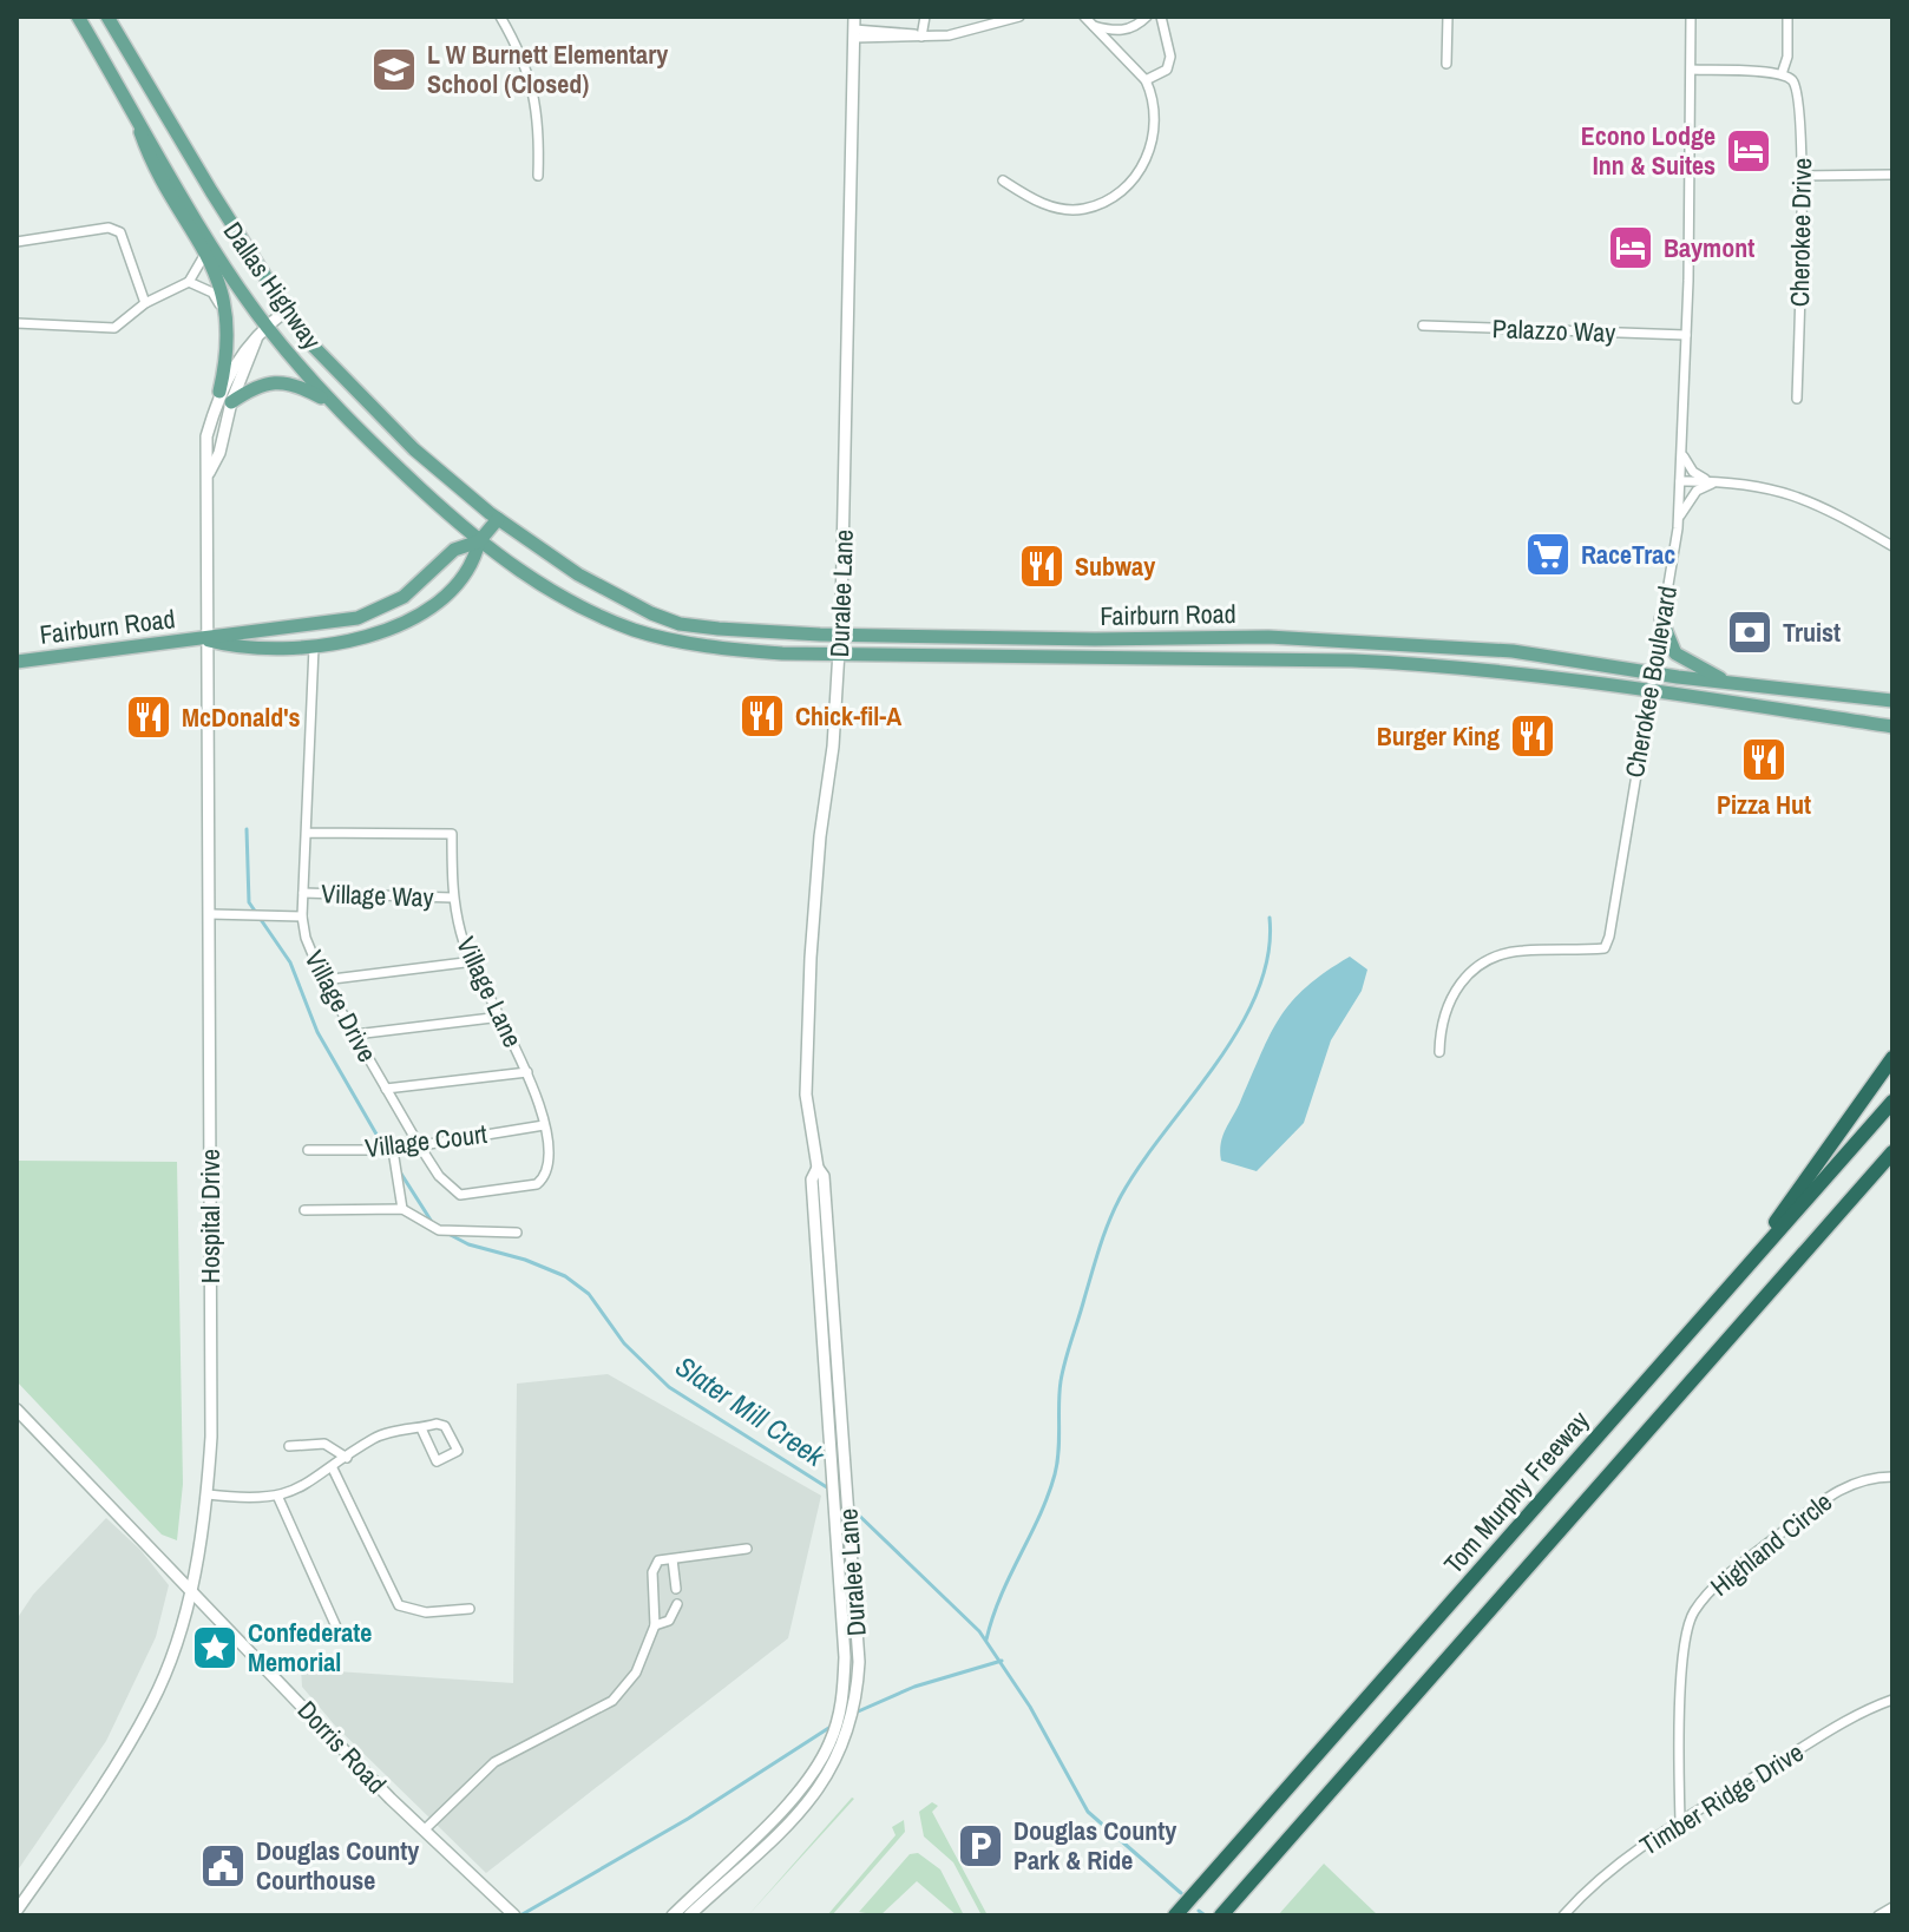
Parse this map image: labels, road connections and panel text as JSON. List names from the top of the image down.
{
  "streets": {
    "highway": ["Tom Murphy Freeway"],
    "main road": ["Dallas Highway", "Fairburn Road"],
    "street": [
      "Cherokee Drive",
      "Palazzo Way",
      "Duralee Lane",
      "Cherokee Boulevard",
      "Village Way",
      "Village Lane",
      "Village Drive",
      "Village Court",
      "Hospital Drive",
      "Highland Circle",
      "Dorris Road",
      "Timber Ridge Drive"
    ]
  },
  "crossings": [
    ["Dallas Highway", "Fairburn Road"],
    ["Dallas Highway", "Hospital Drive"],
    ["Palazzo Way", "Cherokee Boulevard"],
    ["Duralee Lane", "Fairburn Road"],
    ["Fairburn Road", "Cherokee Boulevard"],
    ["Fairburn Road", "Village Drive"],
    ["Fairburn Road", "Hospital Drive"],
    ["Village Way", "Village Lane"],
    ["Village Way", "Village Drive"],
    ["Village Lane", "Village Drive"],
    ["Village Lane", "Village Court"],
    ["Village Drive", "Village Court"],
    ["Hospital Drive", "Dorris Road"],
    ["Highland Circle", "Timber Ridge Drive"]
  ],
  "water": ["Slater Mill Creek"],
  "places": {
    "school or university": ["L W Burnett Elementary School (Closed)"],
    "hotel": ["Econo Lodge Inn & Suites", "Baymont"],
    "supermarket": ["RaceTrac"],
    "restaurant": [
      "Subway",
      "Chick-fil-A",
      "McDonald's",
      "Burger King",
      "Pizza Hut"
    ],
    "bank": ["Truist"],
    "place": ["Confederate Memorial"],
    "parking": ["Douglas County Park & Ride"],
    "public building": ["Douglas County Courthouse"]
  }
}
